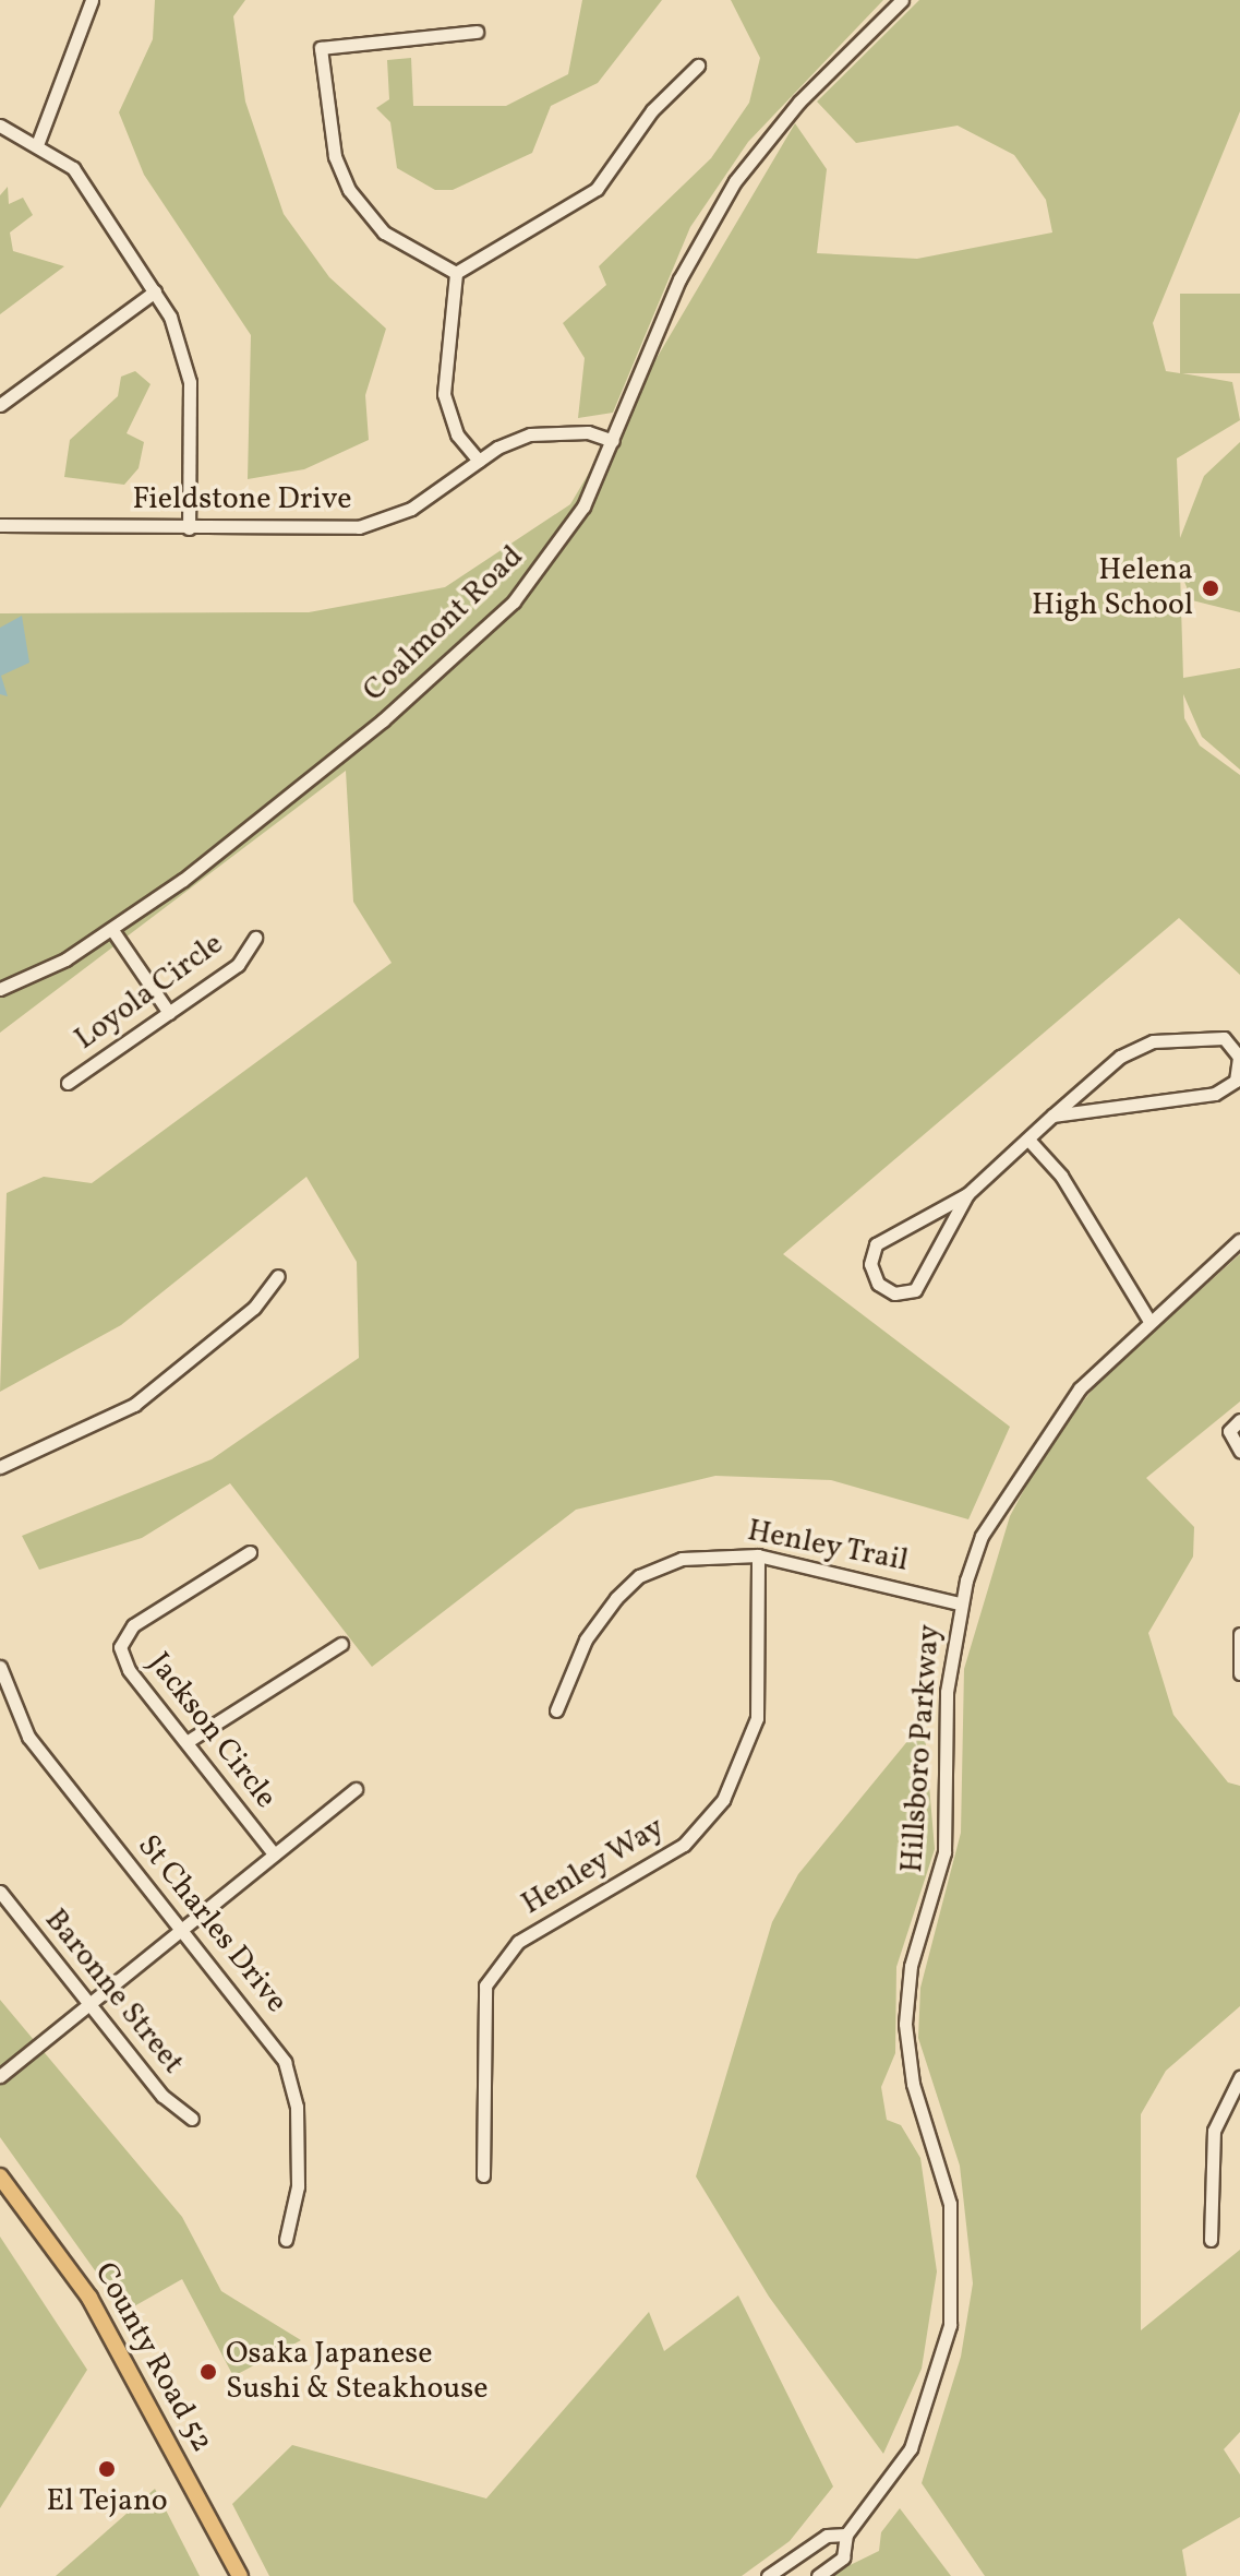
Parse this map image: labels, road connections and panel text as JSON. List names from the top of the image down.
{
  "streets": {
    "main road": ["County Road 52"],
    "street": [
      "Fieldstone Drive",
      "Coalmont Road",
      "Loyola Circle",
      "Henley Trail",
      "Jackson Circle",
      "Hillsboro Parkway",
      "Henley Way",
      "St Charles Drive",
      "Baronne Street"
    ]
  },
  "crossings": [
    ["Fieldstone Drive", "Coalmont Road"],
    ["Henley Trail", "Hillsboro Parkway"],
    ["Henley Trail", "Henley Way"]
  ],
  "places": ["Helena High School", "Osaka Japanese Sushi & Steakhouse", "El Tejano"]
}
